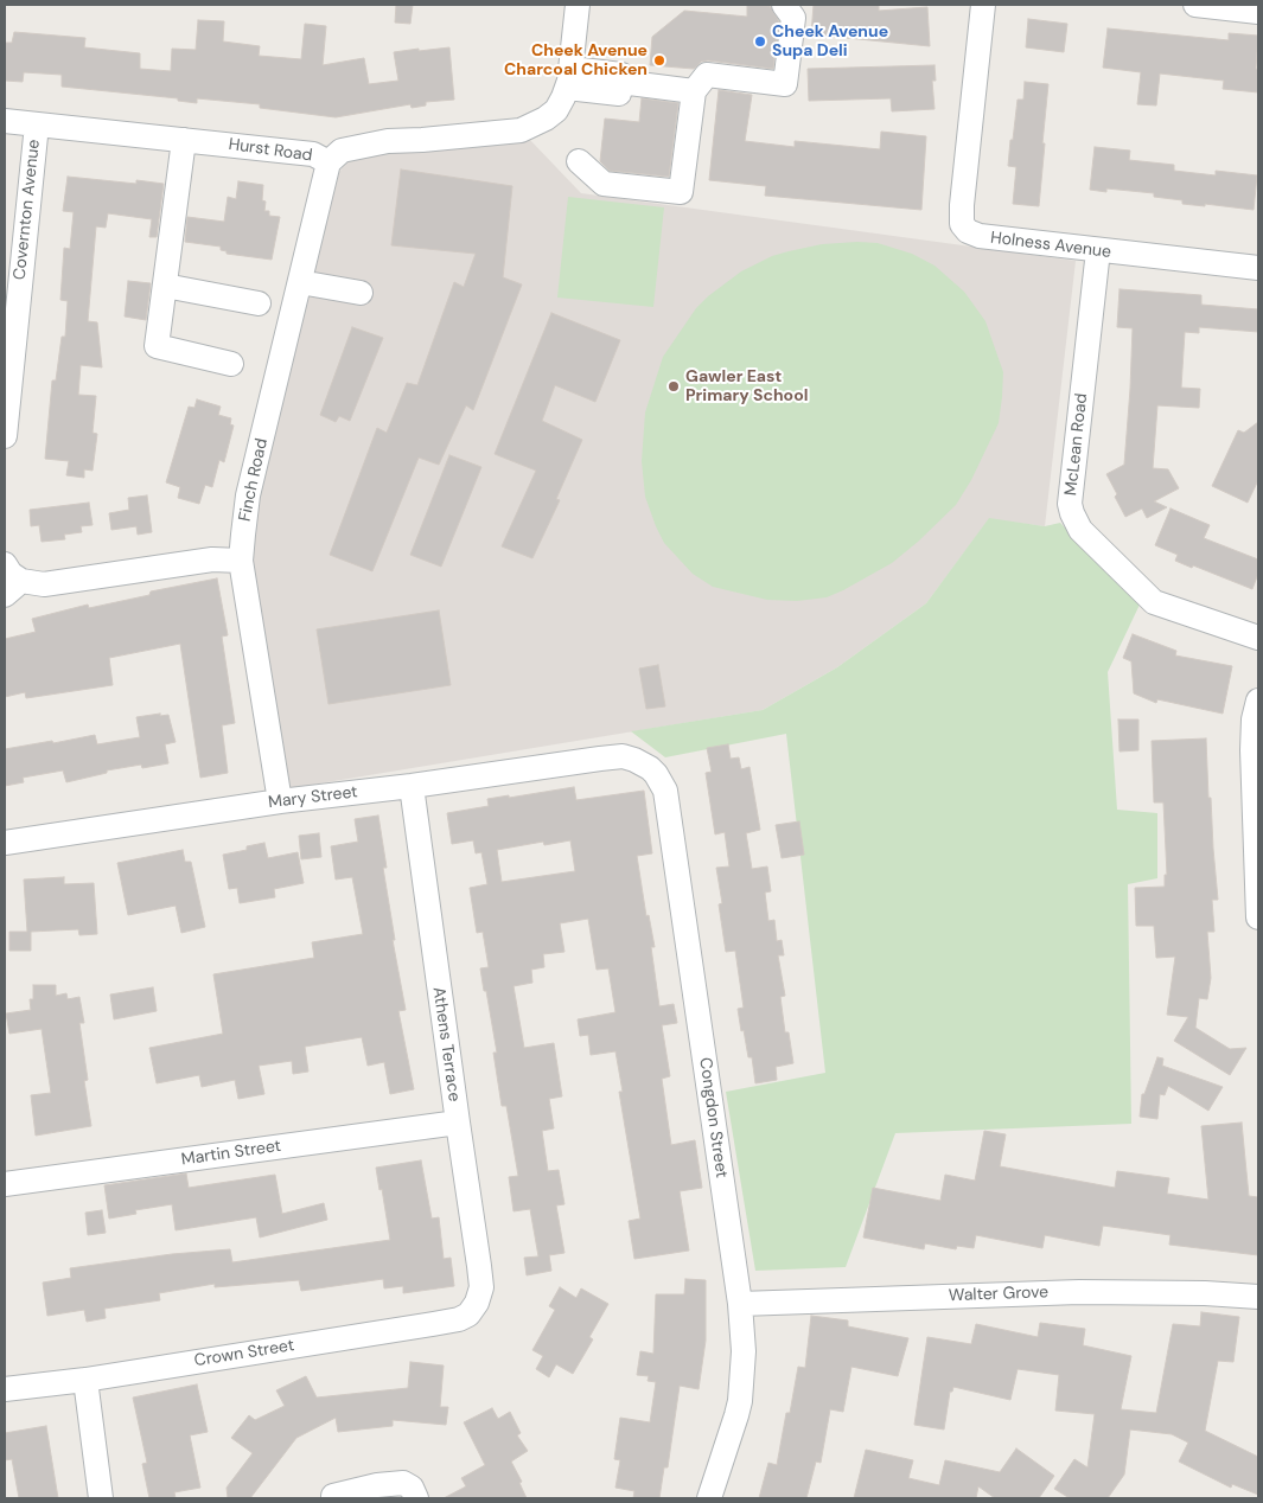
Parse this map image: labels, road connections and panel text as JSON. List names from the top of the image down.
{
  "streets": {
    "street": [
      "Hurst Road",
      "Covernton Avenue",
      "Holness Avenue",
      "McLean Road",
      "Finch Road",
      "Mary Street",
      "Athens Terrace",
      "Congdon Street",
      "Martin Street",
      "Walter Grove",
      "Crown Street"
    ]
  },
  "crossings": [
    ["Hurst Road", "Covernton Avenue"],
    ["Hurst Road", "Finch Road"],
    ["Holness Avenue", "McLean Road"],
    ["Finch Road", "Mary Street"],
    ["Mary Street", "Athens Terrace"],
    ["Mary Street", "Congdon Street"],
    ["Athens Terrace", "Martin Street"],
    ["Athens Terrace", "Crown Street"],
    ["Congdon Street", "Walter Grove"]
  ],
  "places": ["Cheek Avenue Supa Deli", "Cheek Avenue Charcoal Chicken", "Gawler East Primary School"]
}
